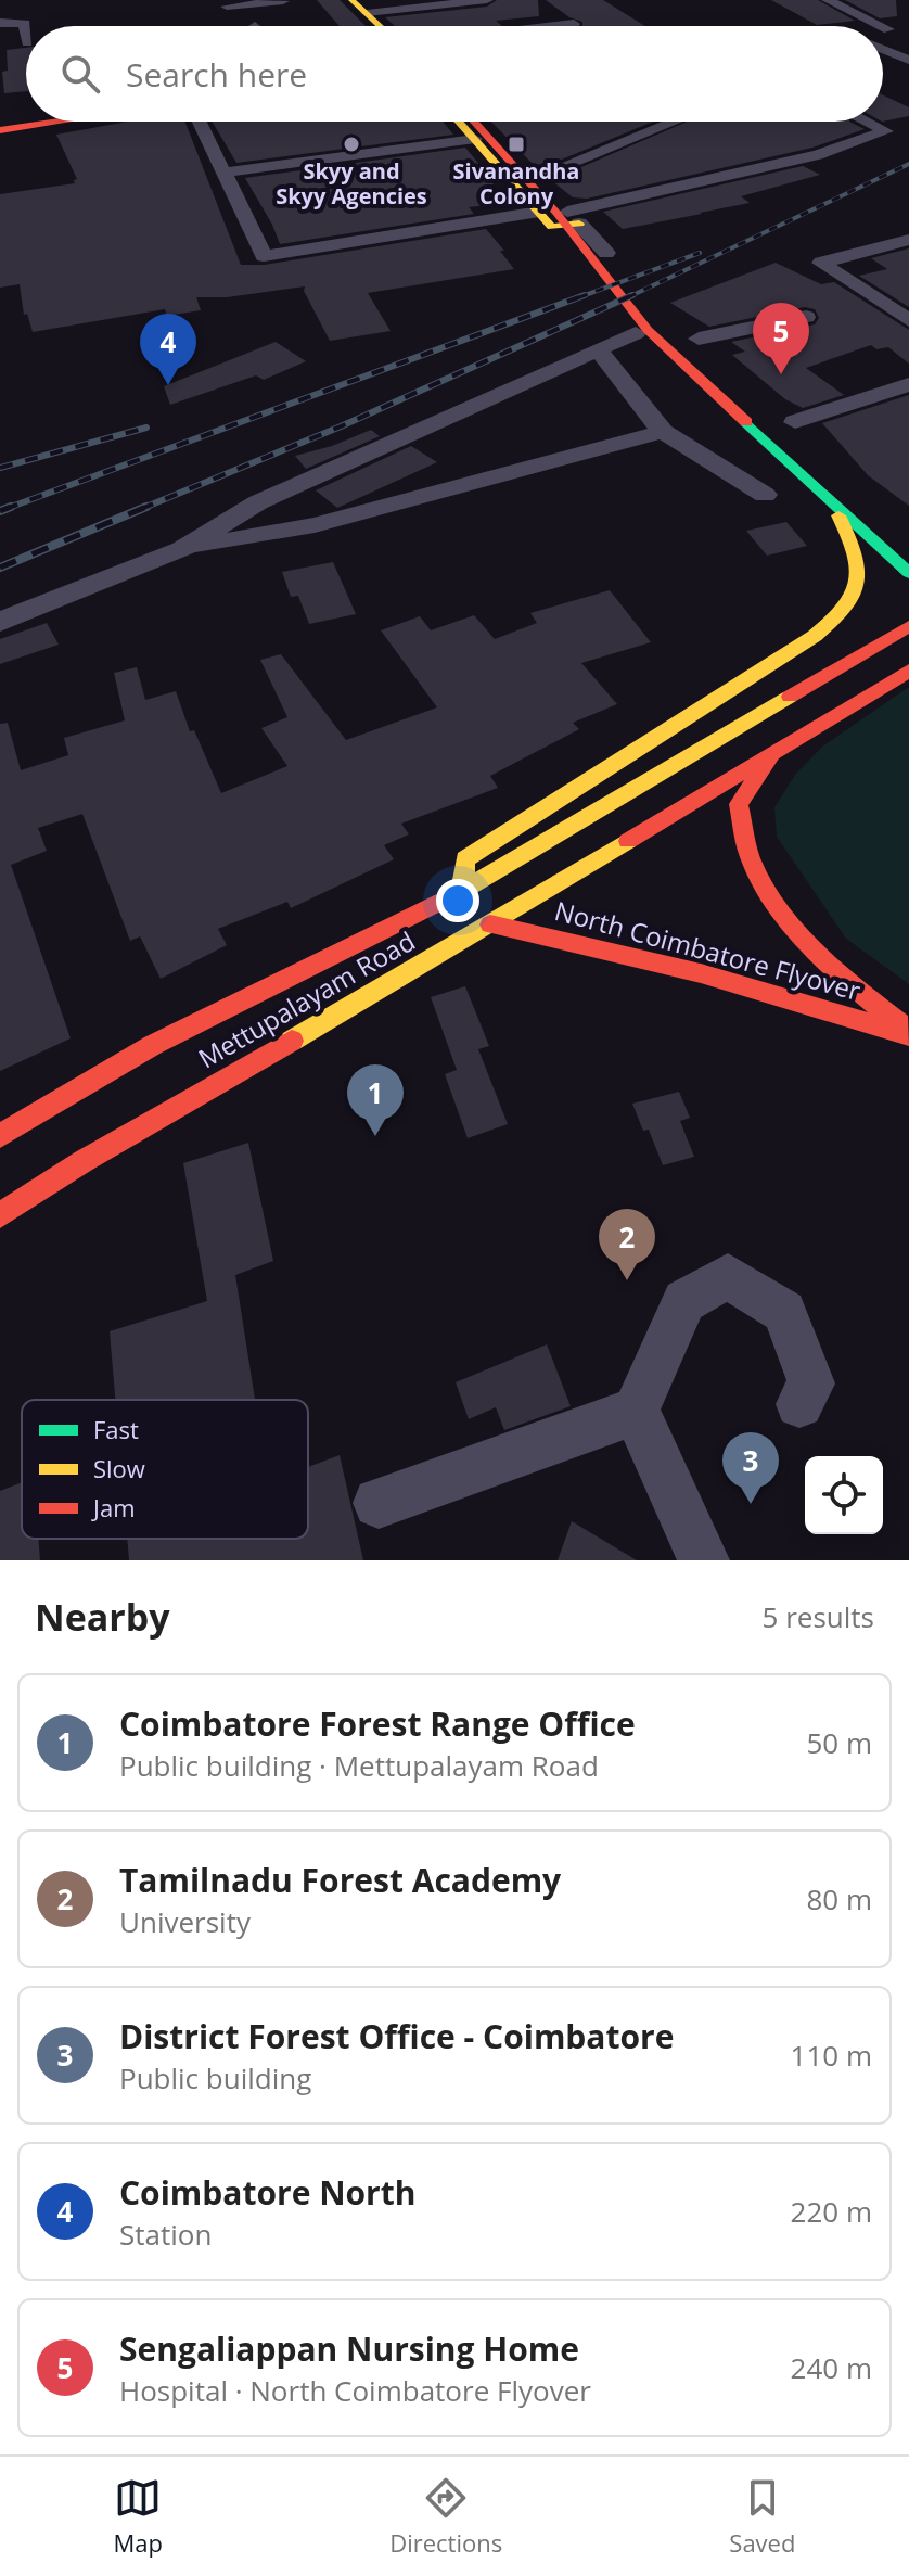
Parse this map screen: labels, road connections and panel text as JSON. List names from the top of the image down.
{
  "streets": {
    "main road": ["North Coimbatore Flyover", "Mettupalayam Road"]
  },
  "crossings": [
    ["North Coimbatore Flyover", "Mettupalayam Road"]
  ],
  "places": {
    "other": ["Skyy and Skyy Agencies"],
    "transit": ["Sivanandha Colony"]
  },
  "legend": ["Fast", "Slow", "Jam"],
  "page": {
    "search": "Search here",
    "pins": [
      "5",
      "4",
      "1",
      "2",
      "3"
    ],
    "heading": ["Nearby", "5 results"],
    "list": [
      {
        "mark": "1",
        "name": "Coimbatore Forest Range Office",
        "note": "Public building · Mettupalayam Road",
        "value": "50 m"
      },
      {
        "mark": "2",
        "name": "Tamilnadu Forest Academy",
        "note": "University",
        "value": "80 m"
      },
      {
        "mark": "3",
        "name": "District Forest Office - Coimbatore",
        "note": "Public building",
        "value": "110 m"
      },
      {
        "mark": "4",
        "name": "Coimbatore North",
        "note": "Station",
        "value": "220 m"
      },
      {
        "mark": "5",
        "name": "Sengaliappan Nursing Home",
        "note": "Hospital · North Coimbatore Flyover",
        "value": "240 m"
      }
    ],
    "nav": ["Map", "Directions", "Saved"]
  }
}
